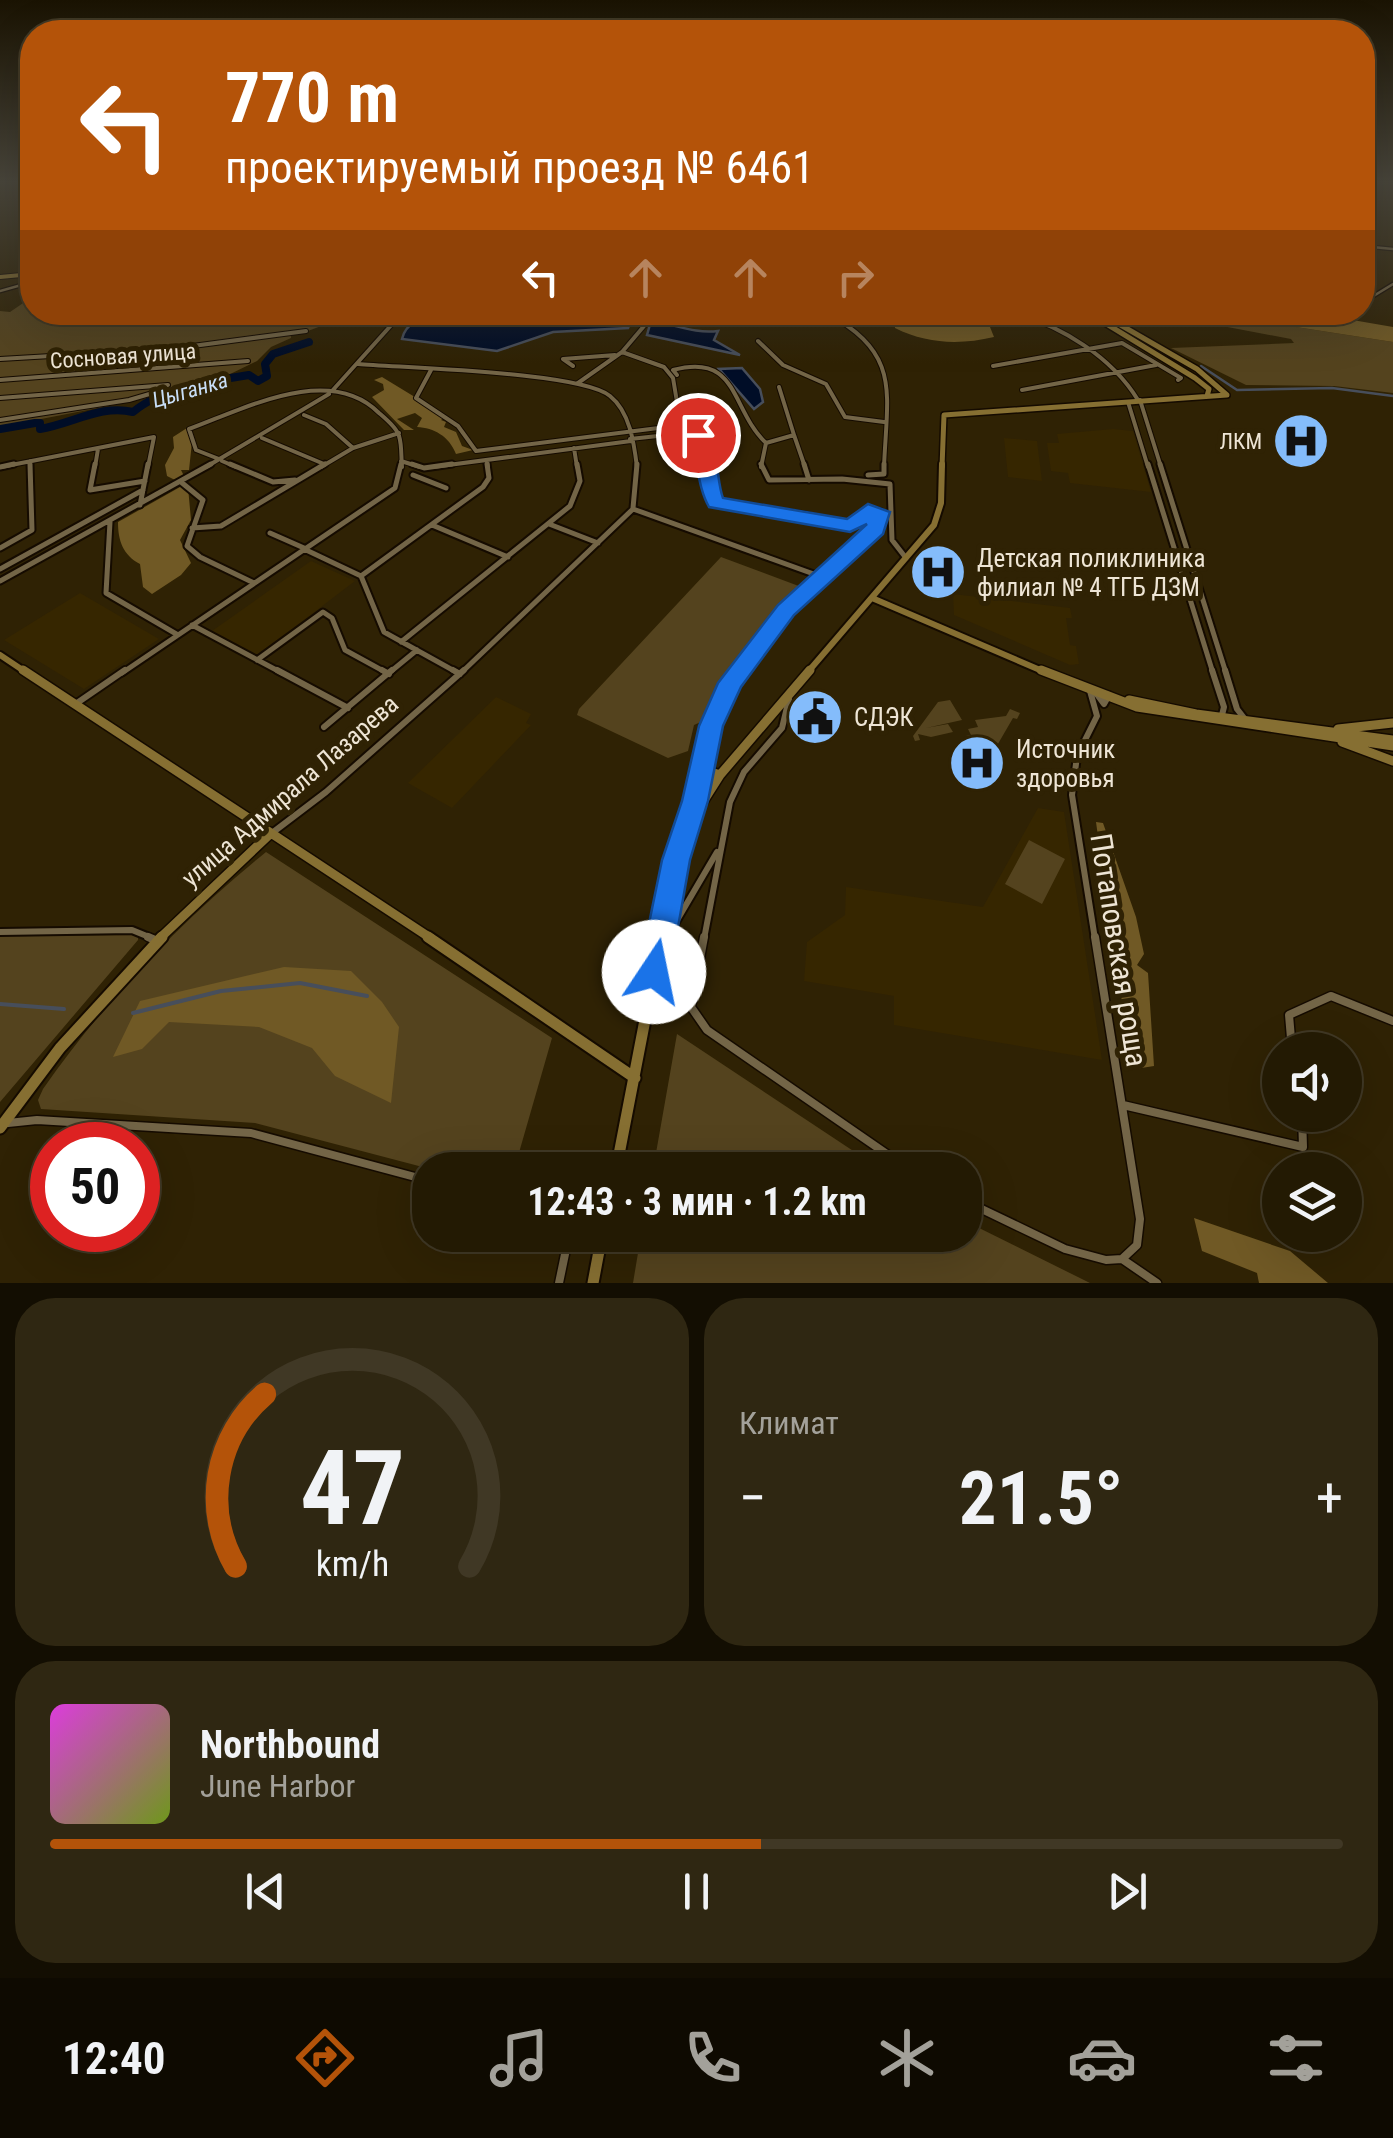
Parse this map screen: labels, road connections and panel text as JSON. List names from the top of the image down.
{
  "streets": {
    "main road": ["улица Адмирала Лазарева"],
    "street": ["Сосновая улица", "Потаповская роща"]
  },
  "water": ["Цыганка"],
  "places": {
    "hospital": ["ЛКМ", "Детская поликлиника филиал № 4 ТГБ ДЗМ", "Источник здоровья"],
    "public building": ["СДЭК"]
  },
  "page": {
    "turn": ["770 m", "проектируемый проезд № 6461"],
    "limit": "50",
    "trip": "12:43 · 3 мин · 1.2 km",
    "tile": "Климат",
    "heat": ["−", "21.5°", "+"],
    "song": ["Northbound", "June Harbor"],
    "tabs": "12:40",
    "gauge": ["47", "km/h"]
  }
}
